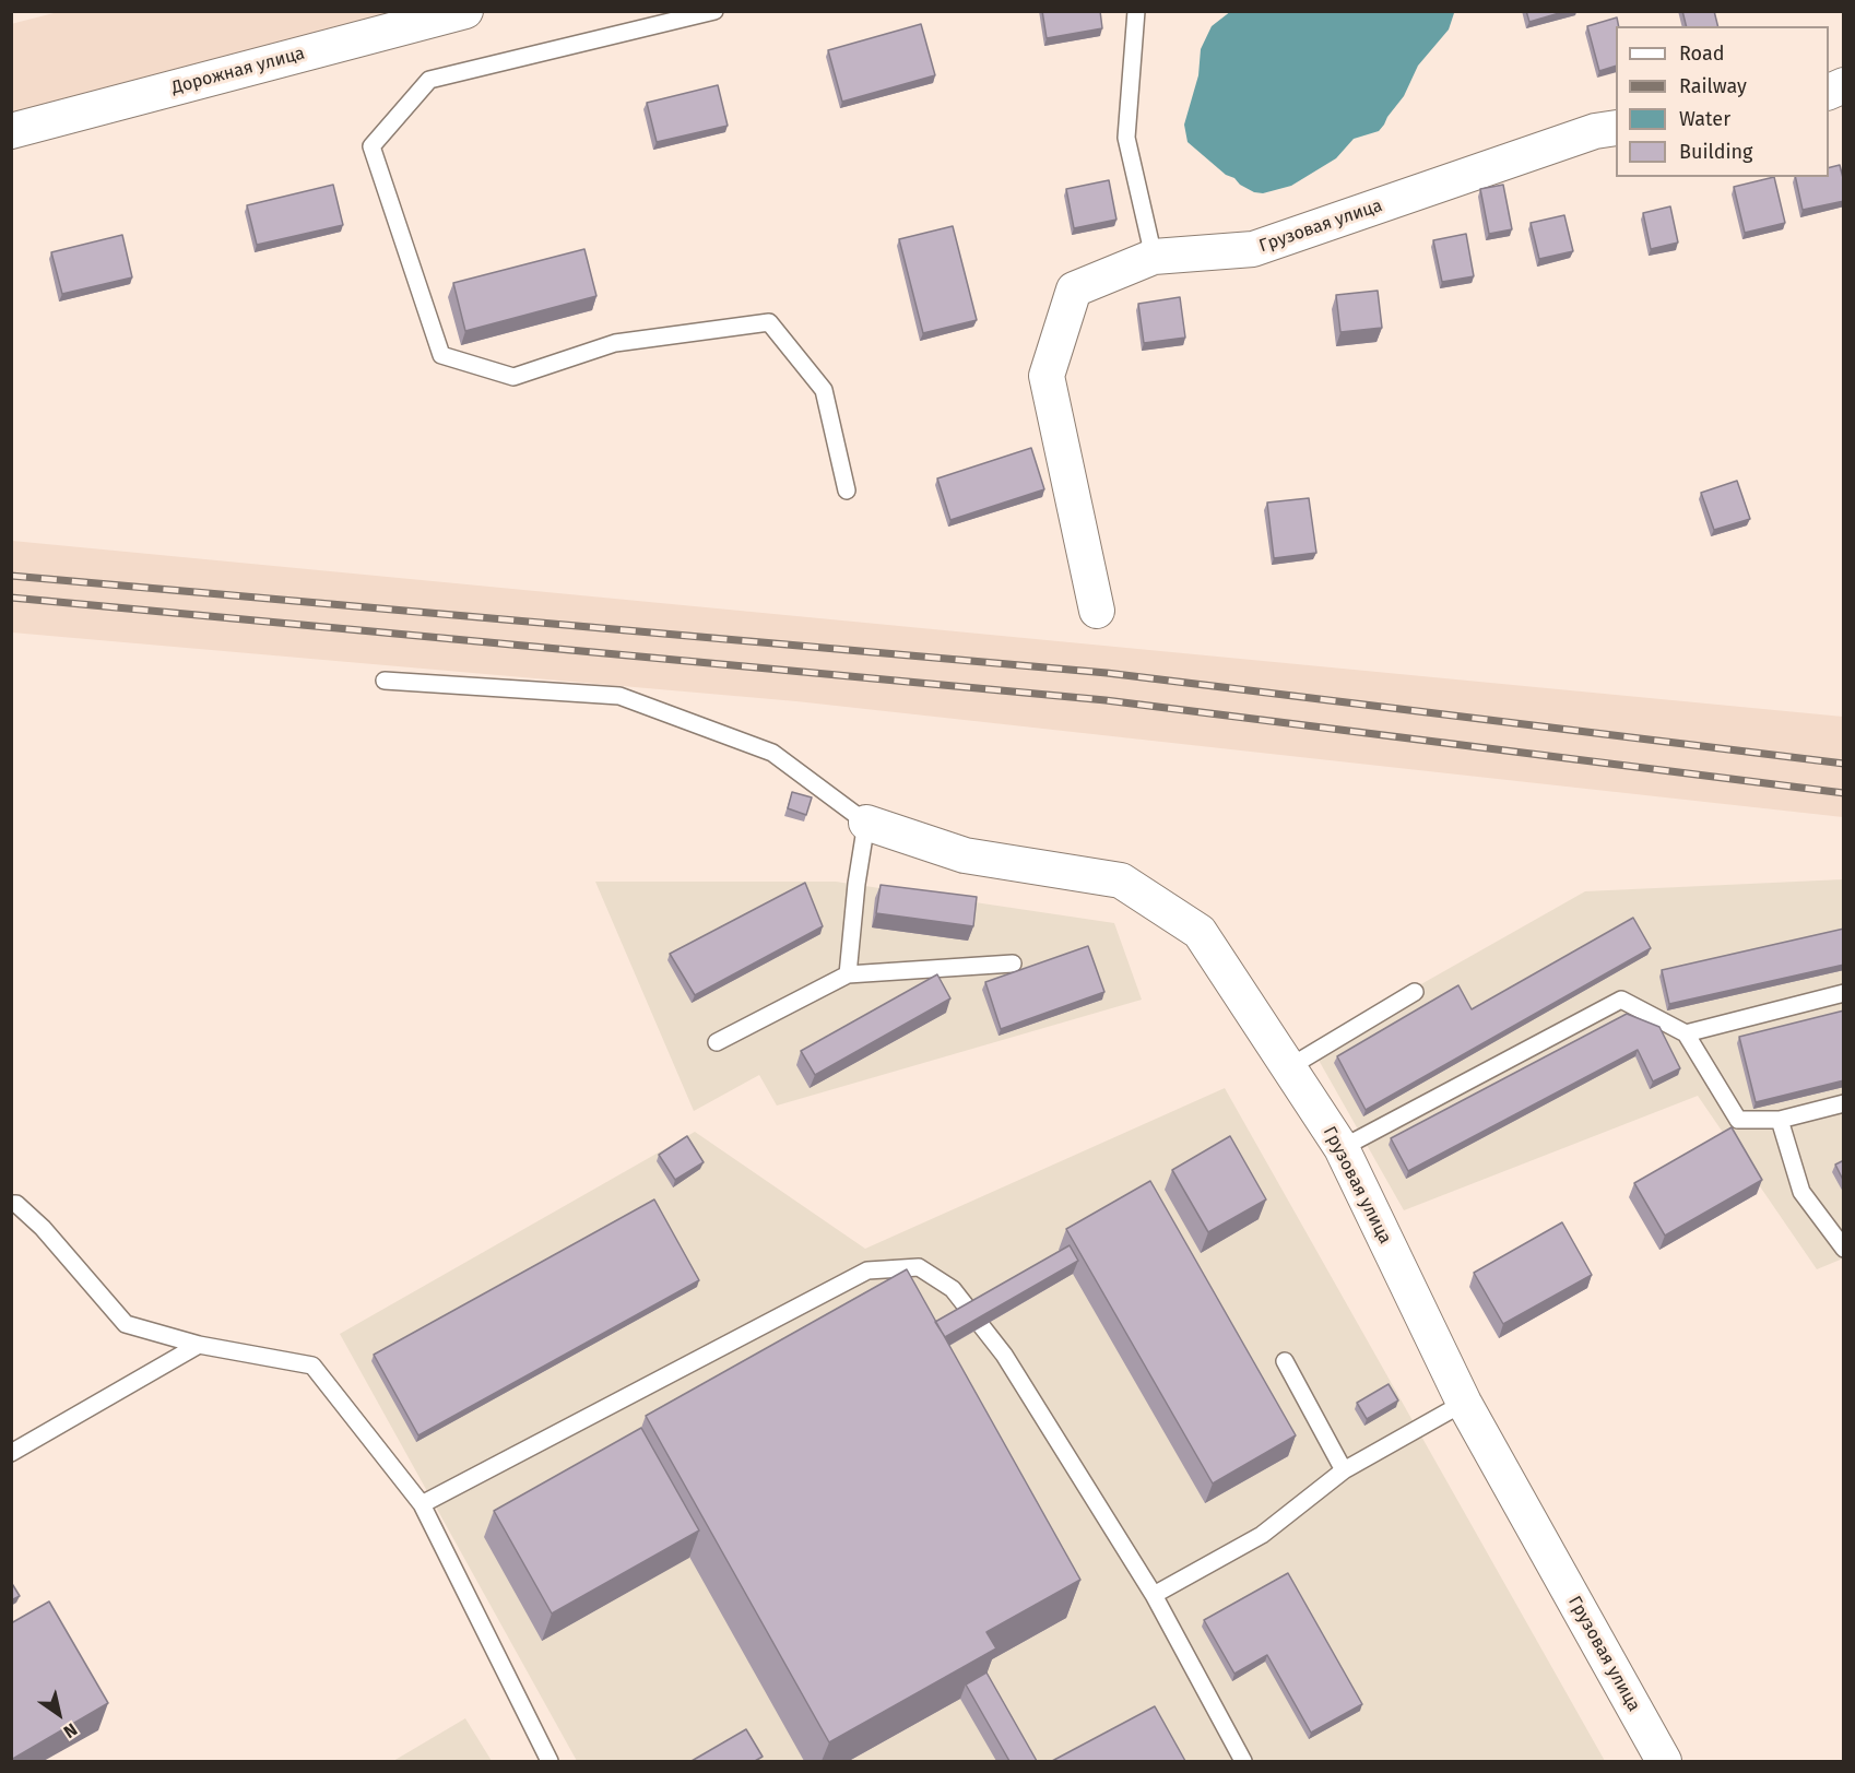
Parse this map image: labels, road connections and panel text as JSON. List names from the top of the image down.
{
  "streets": {
    "street": ["Дорожная улица", "Грузовая улица"]
  },
  "legend": [
    "Road",
    "Railway",
    "Water",
    "Building"
  ],
  "north": "bottom right"
}
